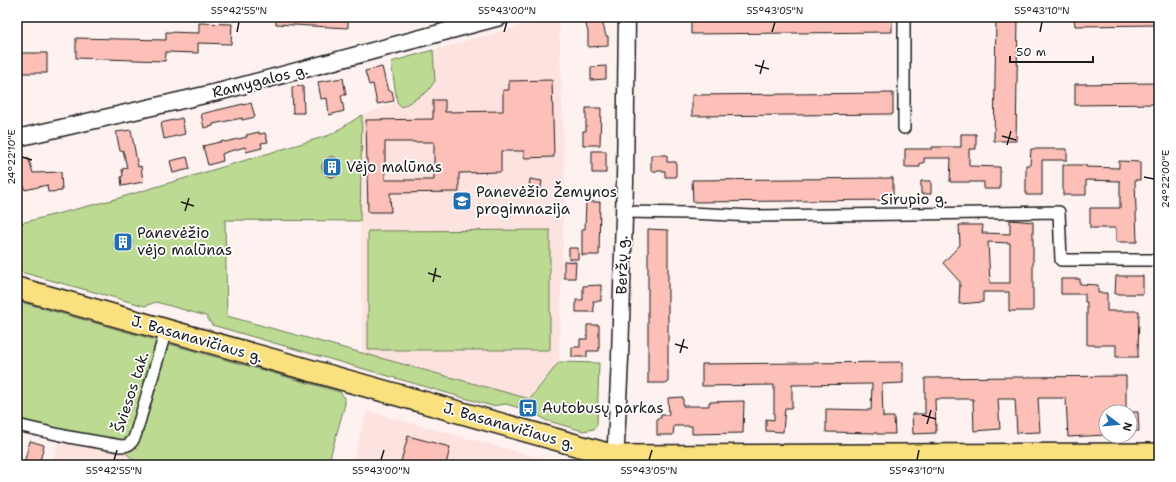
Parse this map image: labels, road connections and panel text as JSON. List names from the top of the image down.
{
  "streets": {
    "highway": ["J. Basanavičiaus g."],
    "main road": ["Ramygalos g.", "Beržų g."],
    "street": ["Sirupio g.", "Šviesos tak."]
  },
  "crossings": [
    ["Sirupio g.", "Beržų g."],
    ["Beržų g.", "J. Basanavičiaus g."],
    ["J. Basanavičiaus g.", "Šviesos tak."]
  ],
  "places": {
    "building": ["Vėjo malūnas", "Panevėžio vėjo malūnas"],
    "school or university": ["Panevėžio Žemynos progimnazija"],
    "bus stop": ["Autobusų parkas"]
  },
  "scale_bar": "50 m",
  "north": "right",
  "coordinates": [
    "55°42'55\"N",
    "55°43'00\"N",
    "55°43'05\"N",
    "55°43'10\"N",
    "24°22'10\"E",
    "24°22'00\"E"
  ]
}
